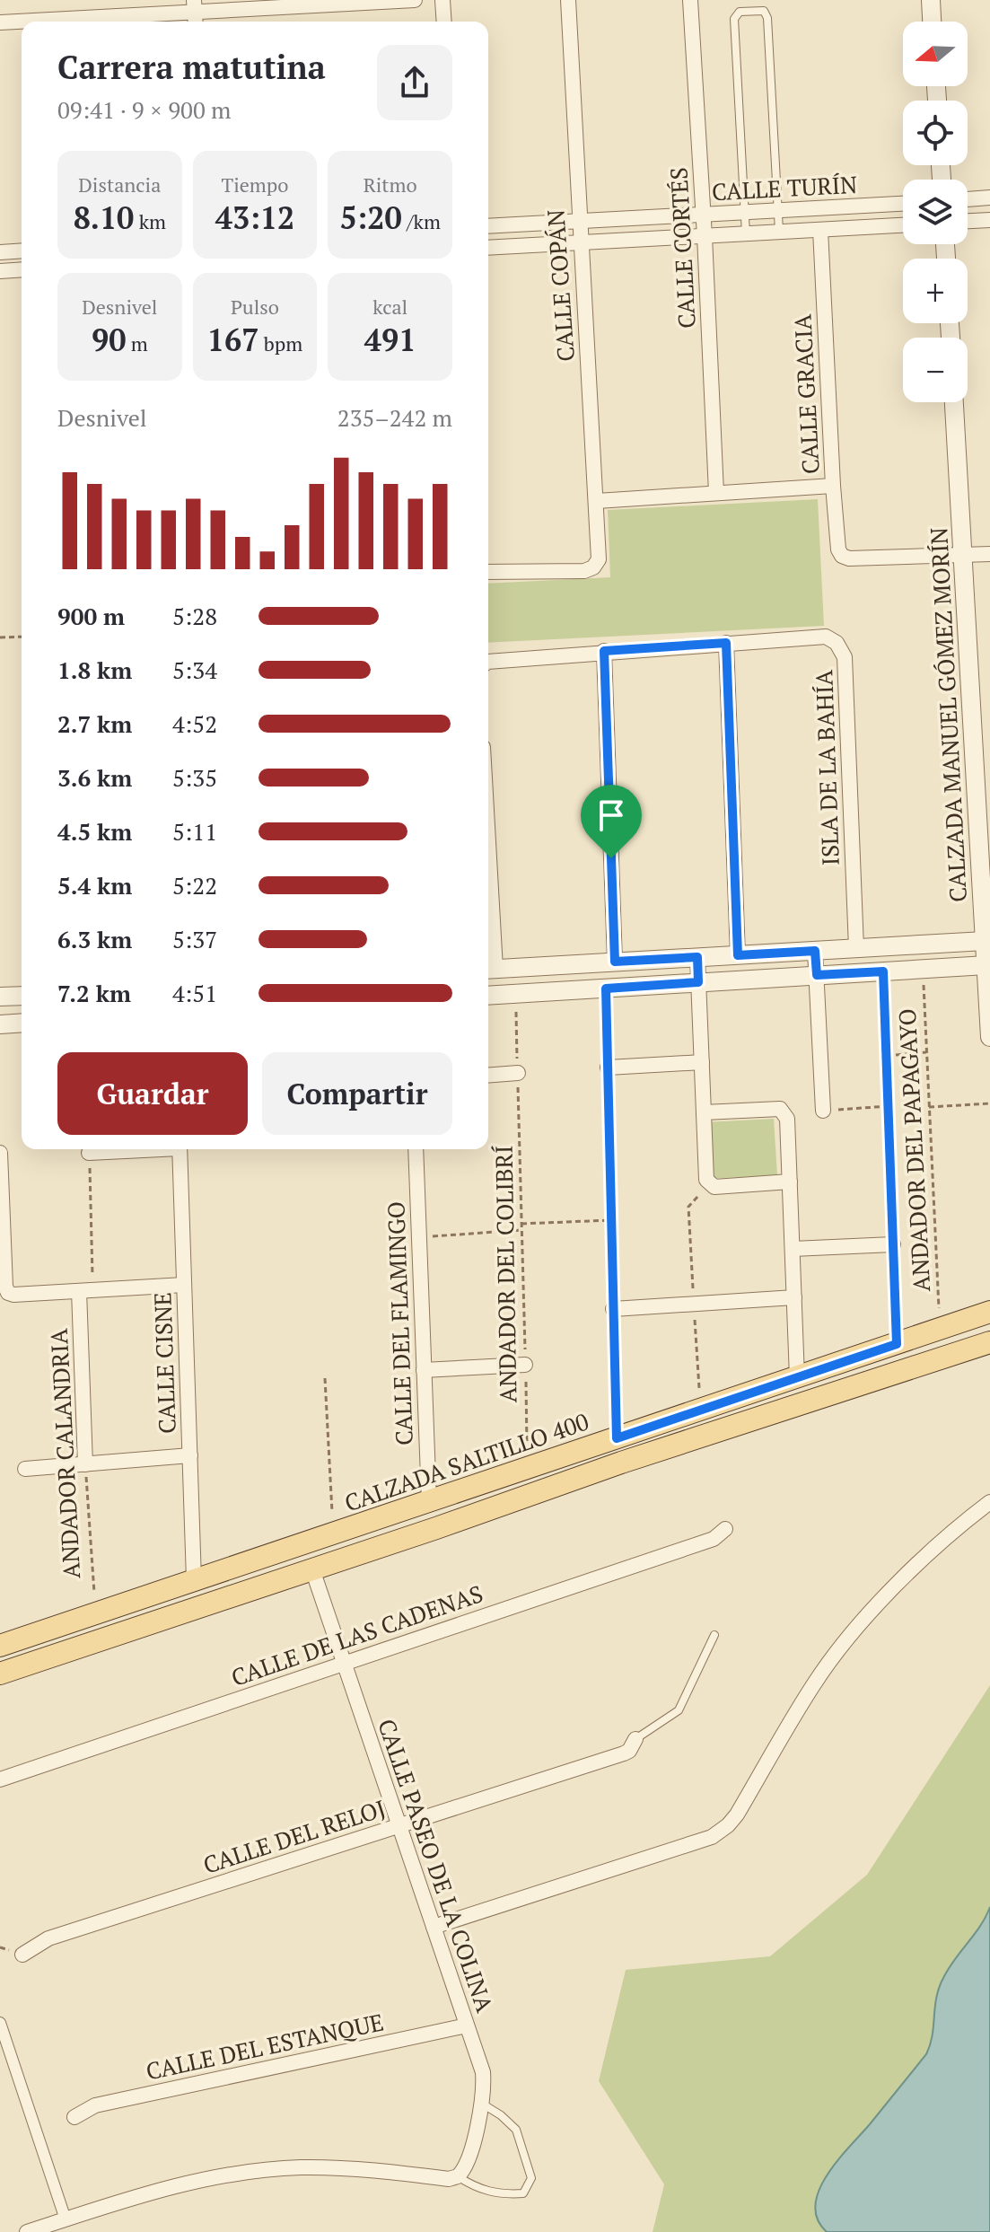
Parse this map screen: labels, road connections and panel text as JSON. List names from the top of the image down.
{
  "streets": {
    "main road": ["CALZADA SALTILLO 400"],
    "street": [
      "CALLE TURÍN",
      "CALLE CORTÉS",
      "CALLE COPÁN",
      "CALLE GRACIA",
      "CALZADA MANUEL GÓMEZ MORÍN",
      "ISLA DE LA BAHÍA",
      "CALLE DEL FLAMINGO",
      "CALLE CISNE",
      "ANDADOR CALANDRIA",
      "CALLE DE LAS CADENAS",
      "CALLE DEL RELOJ",
      "CALLE PASEO DE LA COLINA",
      "CALLE DEL ESTANQUE"
    ],
    "path": ["ANDADOR DEL PAPAGAYO", "ANDADOR DEL COLIBRÍ"]
  },
  "crossings": [
    ["CALLE TURÍN", "CALLE CORTÉS"],
    ["CALLE TURÍN", "CALLE COPÁN"],
    ["CALLE TURÍN", "CALLE GRACIA"],
    ["CALLE GRACIA", "CALZADA MANUEL GÓMEZ MORÍN"],
    ["ANDADOR DEL PAPAGAYO", "CALZADA SALTILLO 400"],
    ["ANDADOR DEL COLIBRÍ", "CALZADA SALTILLO 400"],
    ["CALLE DEL FLAMINGO", "CALZADA SALTILLO 400"],
    ["CALLE CISNE", "CALZADA SALTILLO 400"],
    ["ANDADOR CALANDRIA", "CALZADA SALTILLO 400"],
    ["CALLE DE LAS CADENAS", "CALLE PASEO DE LA COLINA"],
    ["CALLE DEL RELOJ", "CALLE PASEO DE LA COLINA"],
    ["CALLE PASEO DE LA COLINA", "CALLE DEL ESTANQUE"]
  ],
  "north": "left",
  "page": {
    "map_buttons": ["+", "−"],
    "heading": ["Carrera matutina", "09:41 · 9 × 900 m"],
    "stats": [
      ["Distancia", "8.10 km"],
      ["Tiempo", "43:12"],
      ["Ritmo", "5:20 /km"],
      ["Desnivel", "90 m"],
      ["Pulso", "167 bpm"],
      ["kcal", "491"]
    ],
    "chart": ["Desnivel", "235–242 m"],
    "list": [
      {
        "name": "900 m",
        "note": "5:28"
      },
      {
        "name": "1.8 km",
        "note": "5:34"
      },
      {
        "name": "2.7 km",
        "note": "4:52"
      },
      {
        "name": "3.6 km",
        "note": "5:35"
      },
      {
        "name": "4.5 km",
        "note": "5:11"
      },
      {
        "name": "5.4 km",
        "note": "5:22"
      },
      {
        "name": "6.3 km",
        "note": "5:37"
      },
      {
        "name": "7.2 km",
        "note": "4:51"
      }
    ],
    "buttons": ["Guardar", "Compartir"]
  }
}
